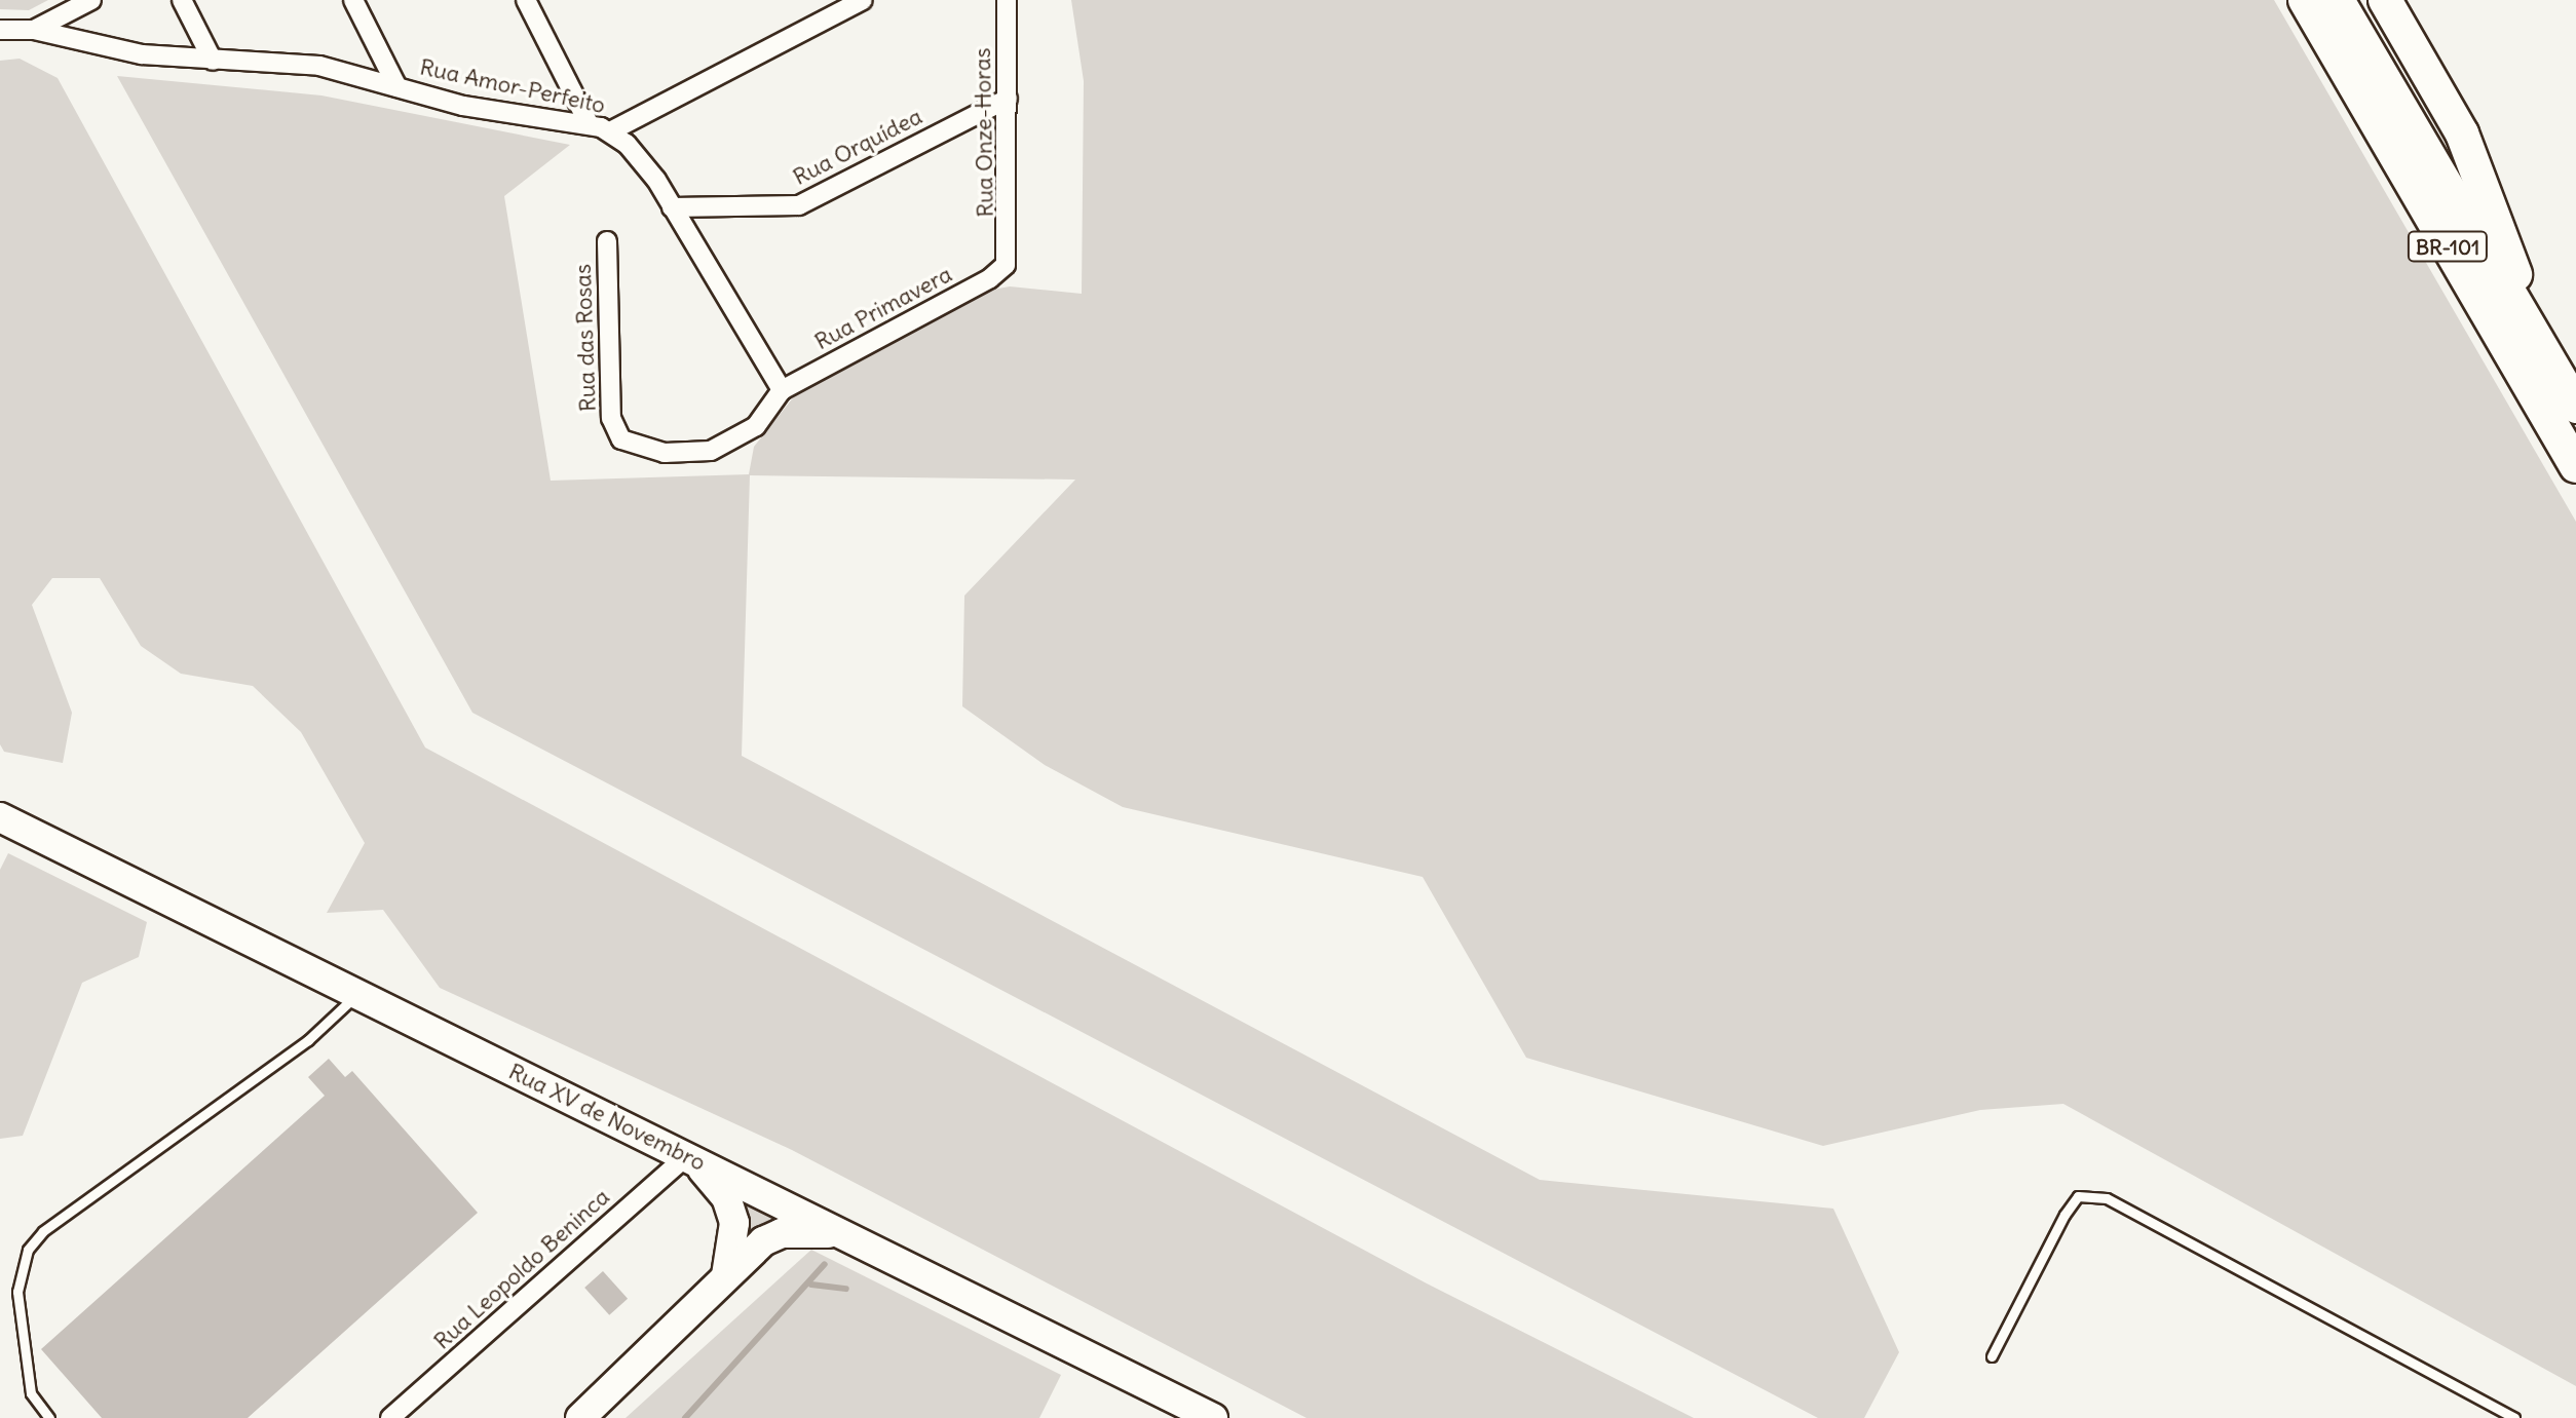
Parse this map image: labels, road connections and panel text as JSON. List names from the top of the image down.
{
  "streets": {
    "highway": ["BR-101"],
    "main road": ["Rua XV de Novembro"],
    "street": [
      "Rua Amor-Perfeito",
      "Rua Onze-Horas",
      "Rua Orquídea",
      "Rua Primavera",
      "Rua das Rosas",
      "Rua Leopoldo Beninca"
    ]
  },
  "crossings": [
    ["Rua Amor-Perfeito", "Rua Orquídea"],
    ["Rua Amor-Perfeito", "Rua Primavera"],
    ["Rua Amor-Perfeito", "Rua das Rosas"],
    ["Rua Onze-Horas", "Rua Orquídea"],
    ["Rua Onze-Horas", "Rua Primavera"],
    ["Rua Primavera", "Rua das Rosas"],
    ["Rua XV de Novembro", "Rua Leopoldo Beninca"]
  ]
}
